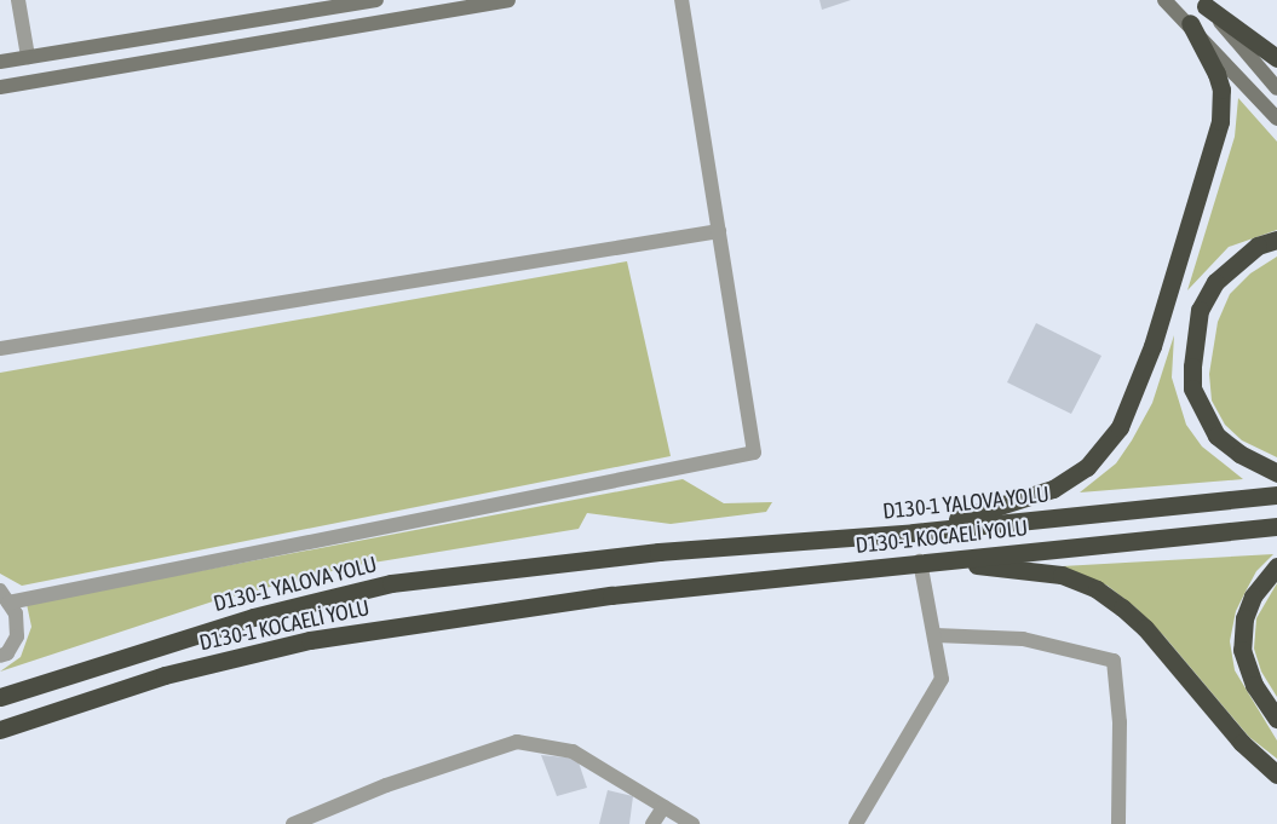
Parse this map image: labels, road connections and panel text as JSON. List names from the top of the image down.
{
  "streets": {
    "highway": ["D130-1 YALOVA YOLU", "D130-1 KOCAELİ YOLU"]
  }
}
